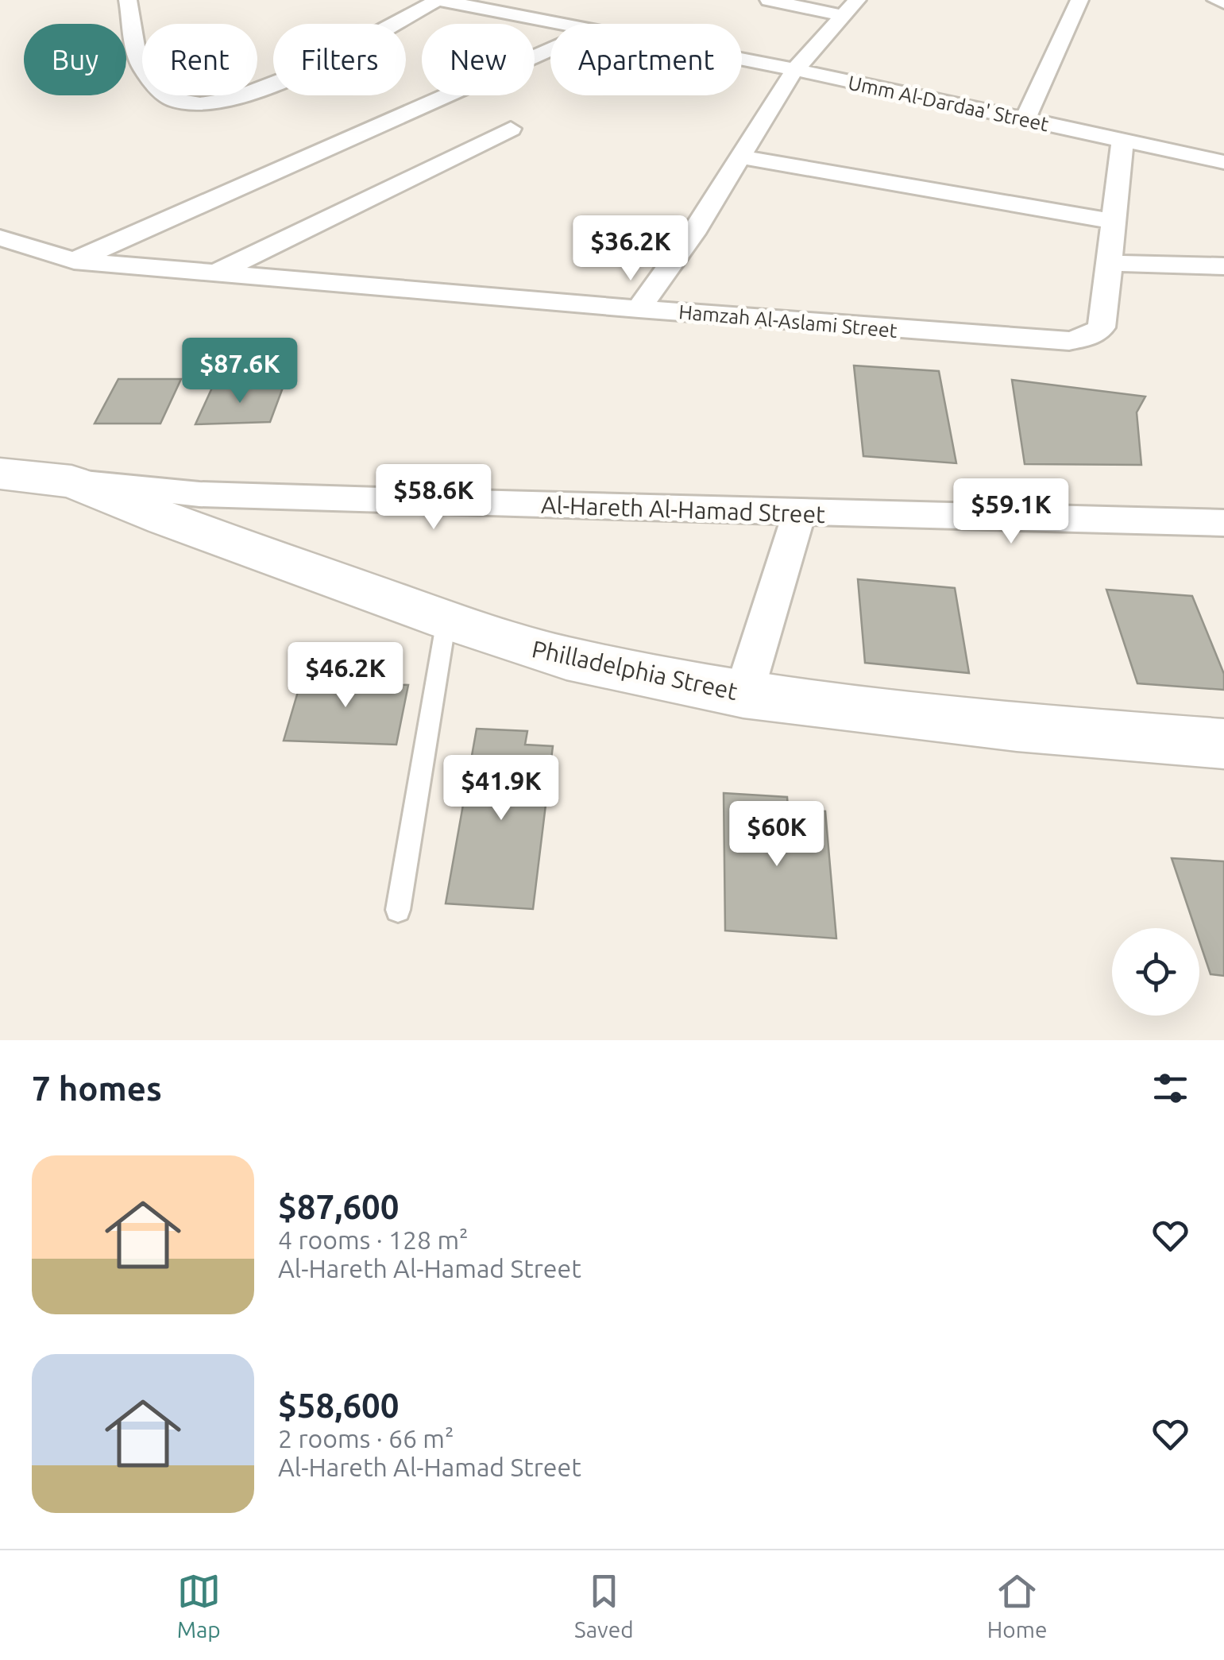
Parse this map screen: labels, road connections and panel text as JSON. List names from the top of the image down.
{
  "streets": {
    "street": [
      "Umm Al-Dardaa' Street",
      "Hamzah Al-Aslami Street",
      "Al-Hareth Al-Hamad Street",
      "Philladelphia Street"
    ]
  },
  "crossings": [
    ["Umm Al-Dardaa' Street", "Hamzah Al-Aslami Street"],
    ["Al-Hareth Al-Hamad Street", "Philladelphia Street"]
  ],
  "page": {
    "chip": [
      "Buy",
      "Rent",
      "Filters",
      "New",
      "Apartment"
    ],
    "price": [
      "$36.2K",
      "$87.6K",
      "$58.6K",
      "$59.1K",
      "$46.2K",
      "$41.9K",
      "$60K"
    ],
    "heading": "7 homes",
    "list": [
      {
        "name": "$87,600",
        "note": "4 rooms · 128 m² · Al-Hareth Al-Hamad Street"
      },
      {
        "name": "$58,600",
        "note": "2 rooms · 66 m² · Al-Hareth Al-Hamad Street"
      }
    ],
    "tabs": ["Map", "Saved", "Home"]
  }
}
